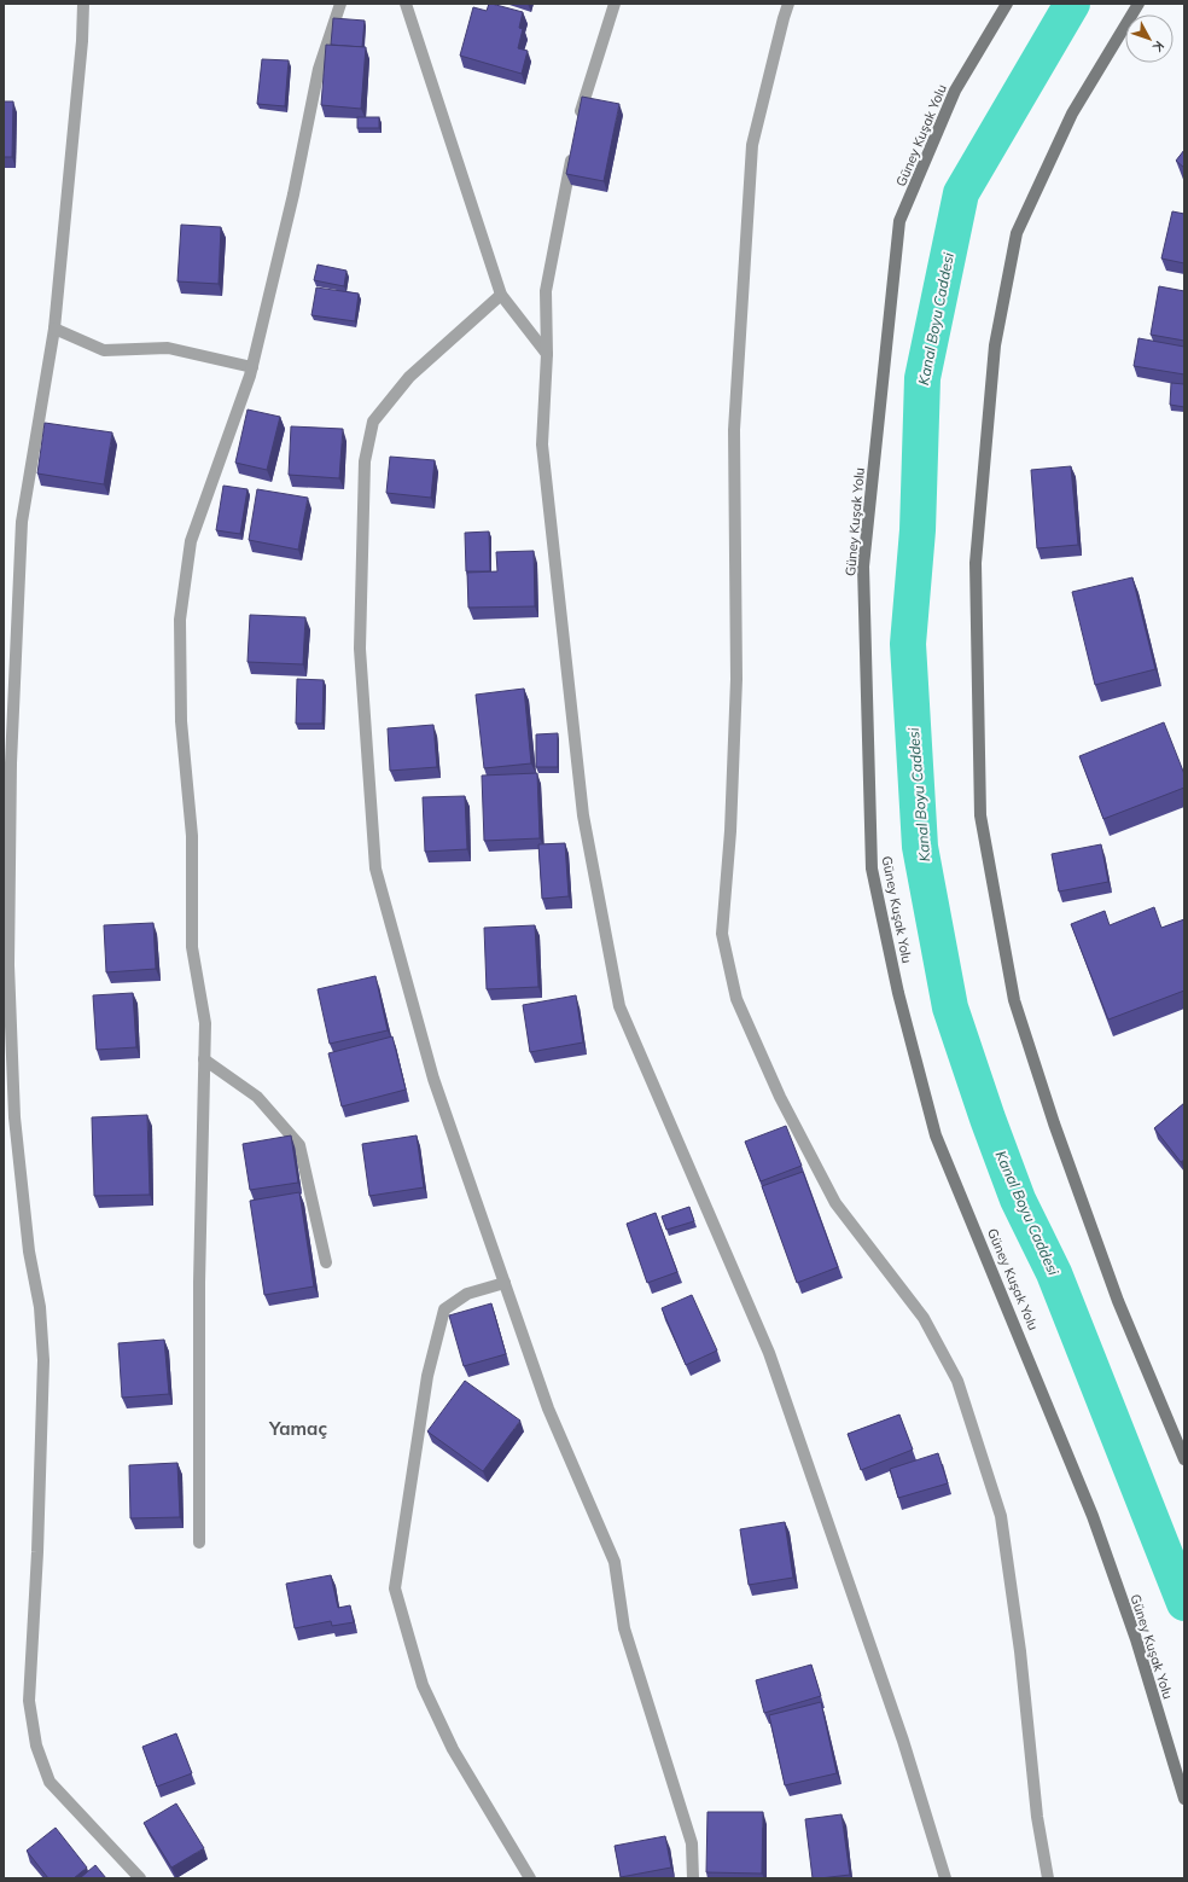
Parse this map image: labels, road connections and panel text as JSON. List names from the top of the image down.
{
  "streets": {
    "main road": ["Güney Kuşak Yolu"]
  },
  "districts": ["Yamaç"],
  "water": ["Kanal Boyu Caddesi"],
  "north": "bottom right"
}
